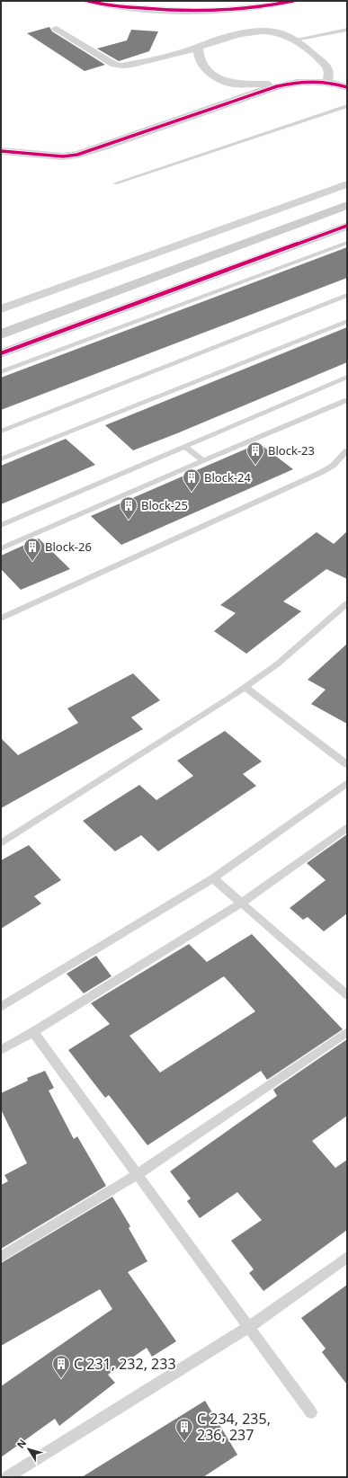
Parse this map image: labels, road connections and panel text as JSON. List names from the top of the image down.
{
  "places": {
    "building": [
      "Block-23",
      "Block-24",
      "Block-25",
      "Block-26",
      "C 231, 232, 233",
      "C 234, 235, 236, 237"
    ]
  },
  "north": "top left"
}
